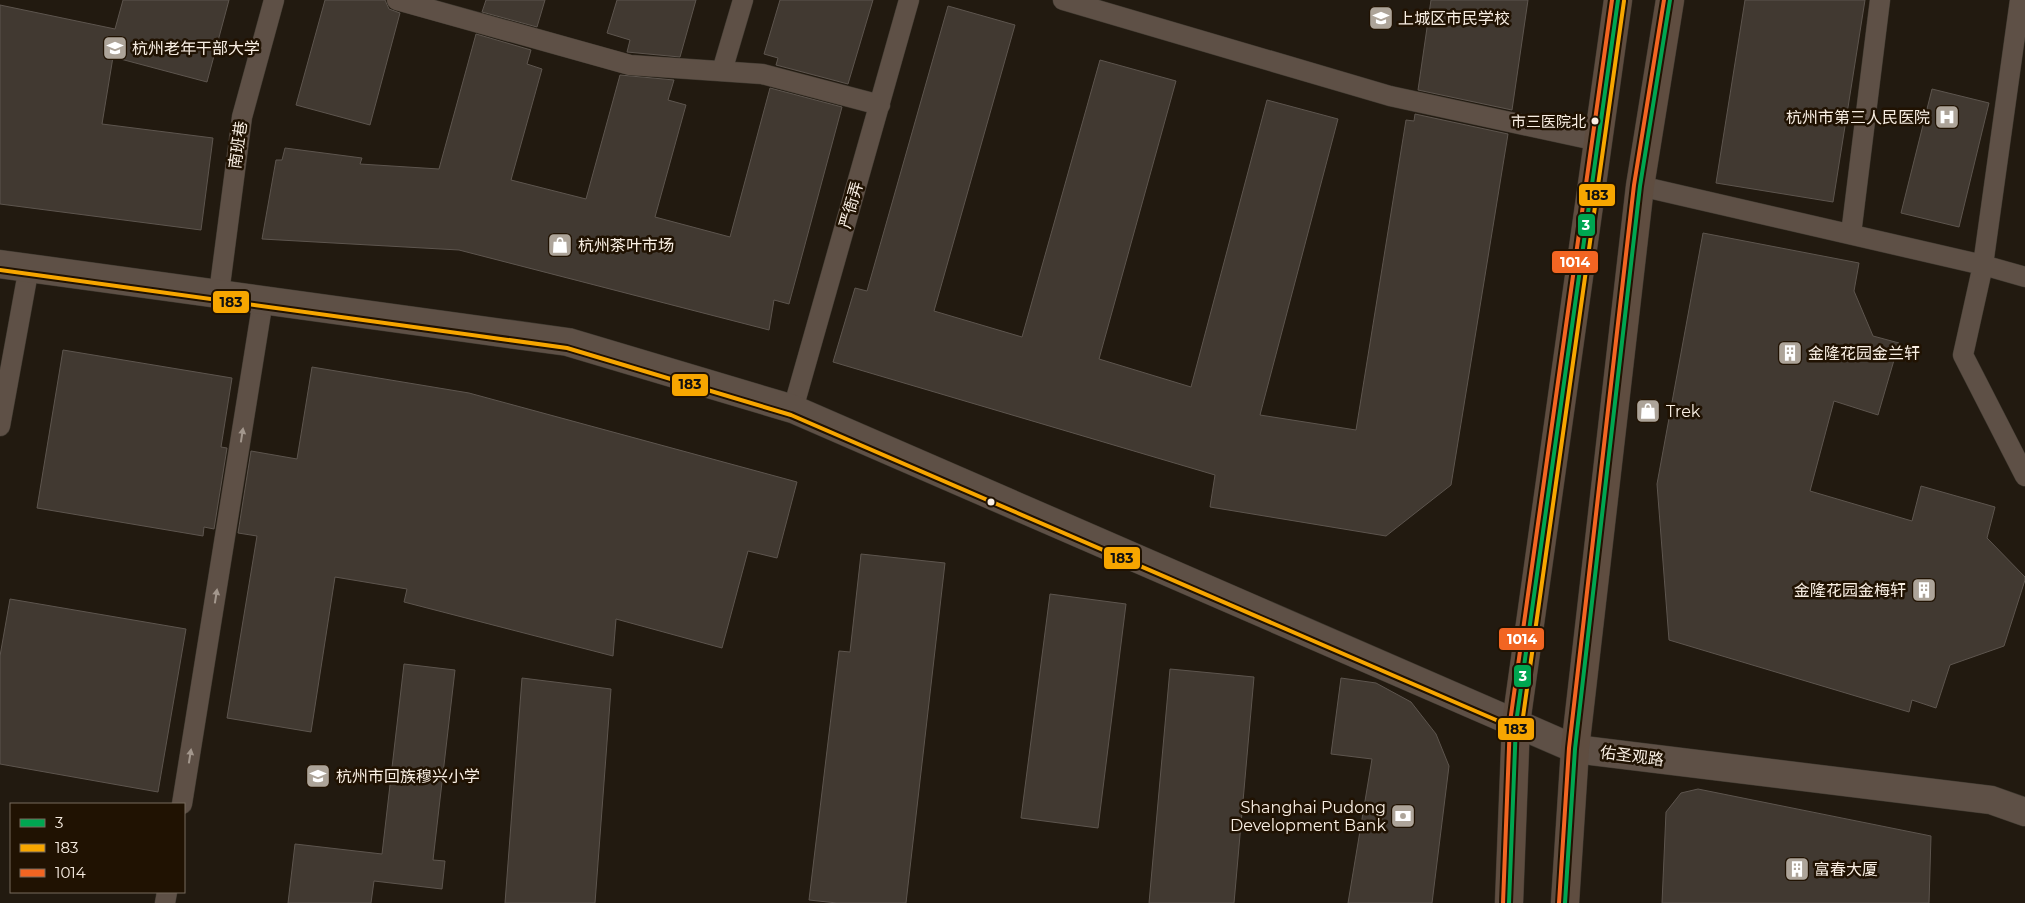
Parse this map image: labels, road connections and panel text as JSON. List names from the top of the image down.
{
  "streets": {
    "street": ["佑圣观路"],
    "lane": ["南班巷", "严衙弄"]
  },
  "crossings": [
    ["南班巷", "佑圣观路"],
    ["严衙弄", "佑圣观路"]
  ],
  "places": {
    "school or university": ["上城区市民学校", "杭州老年干部大学", "杭州市回族穆兴小学"],
    "hospital": ["杭州市第三人民医院"],
    "other": ["市三医院北"],
    "shop": ["杭州茶叶市场", "Trek"],
    "building": ["金隆花园金兰轩", "金隆花园金梅轩", "富春大厦"],
    "bank": ["Shanghai Pudong Development Bank"]
  },
  "lines": ["transit line 3", "transit line 1014", "transit line 183"],
  "legend": ["3", "183", "1014"]
}
